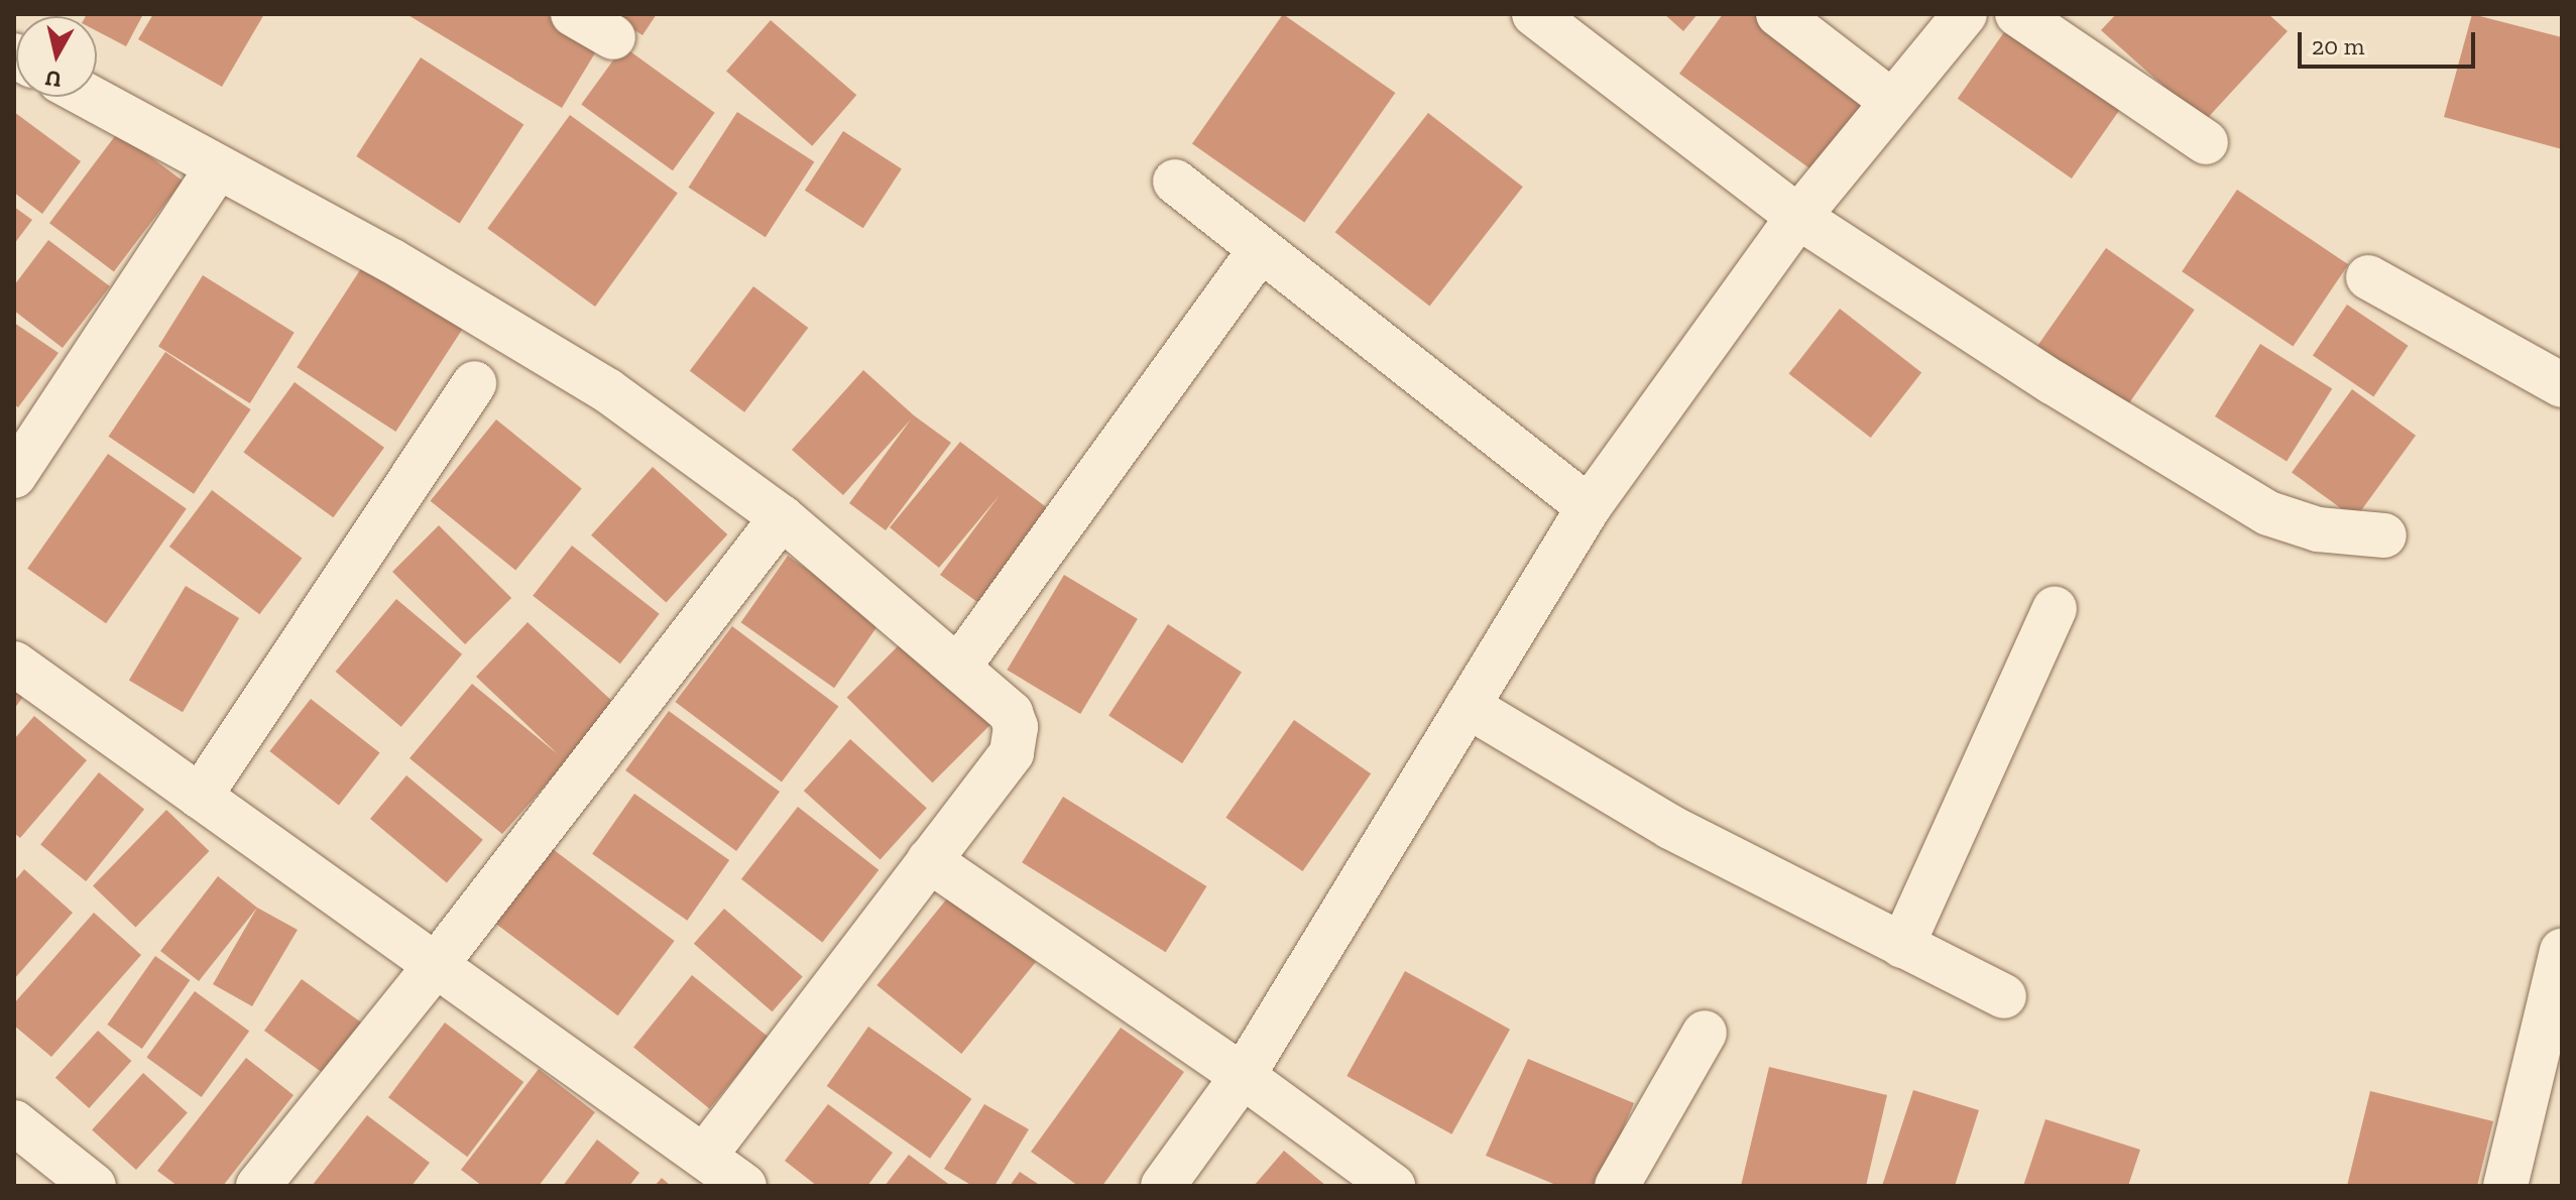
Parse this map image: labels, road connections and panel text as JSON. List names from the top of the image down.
{
  "scale_bar": "20 m",
  "north": "bottom"
}
